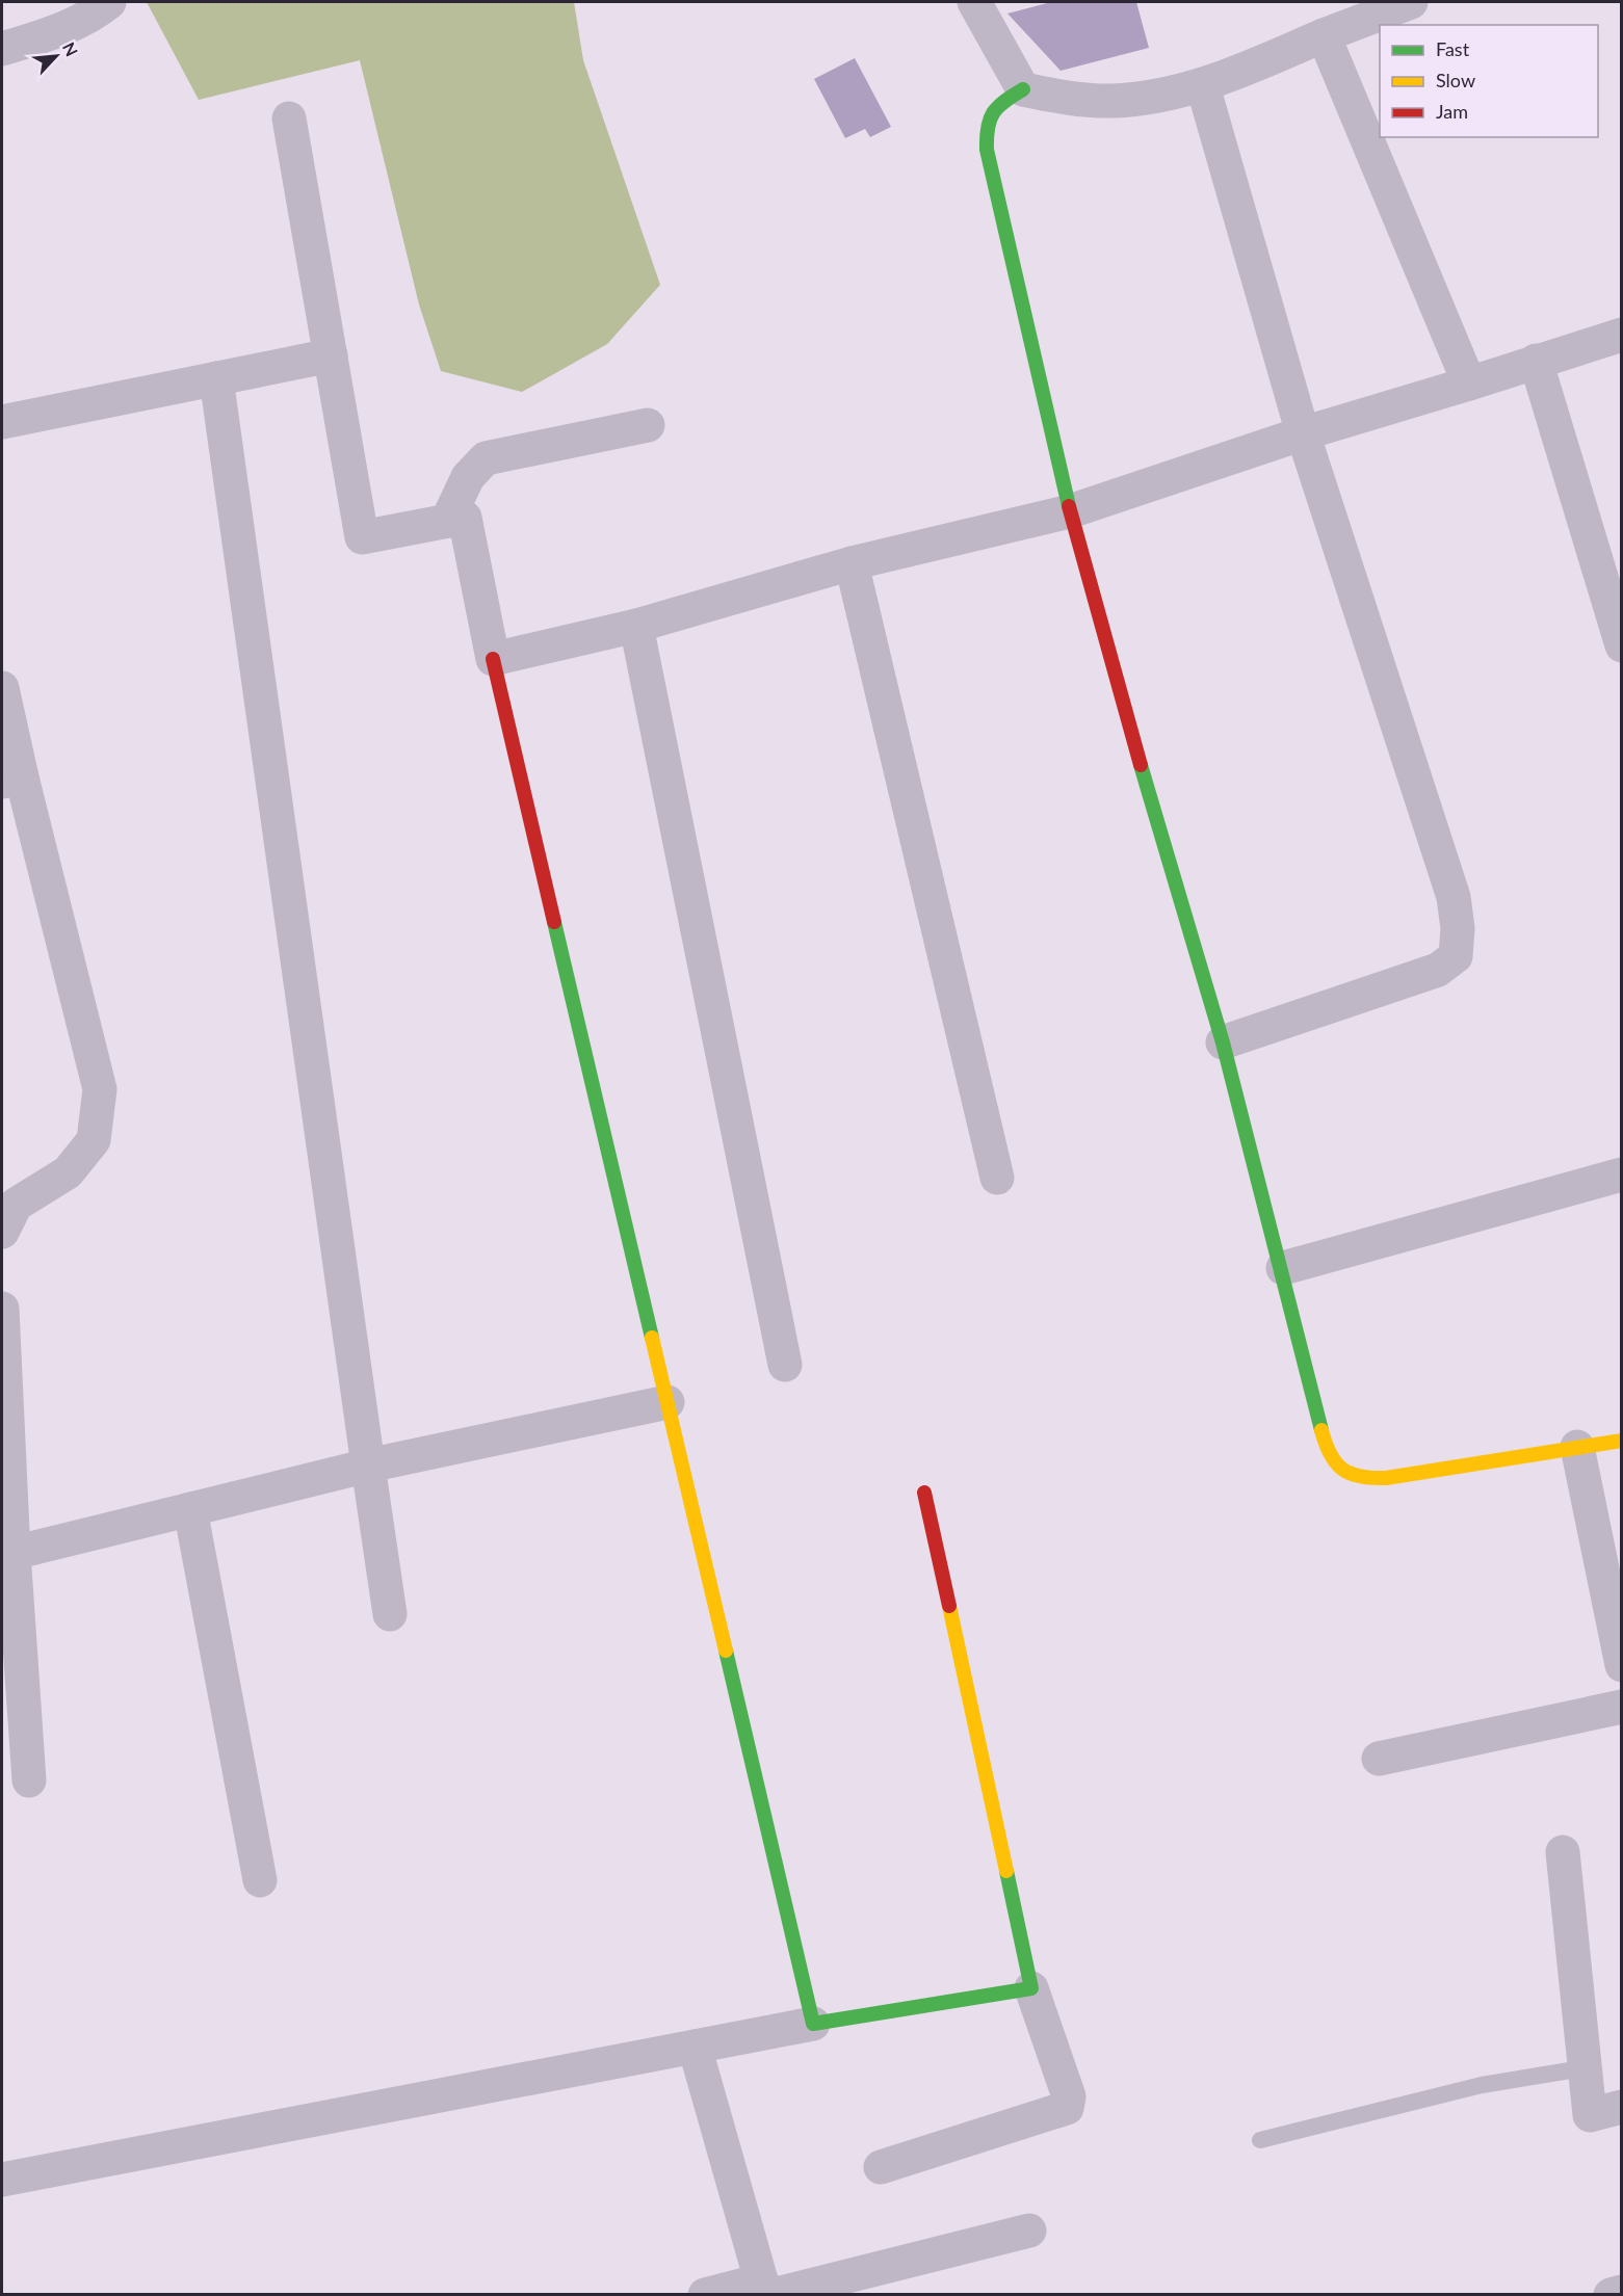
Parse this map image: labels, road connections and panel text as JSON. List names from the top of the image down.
{
  "legend": ["Fast", "Slow", "Jam"],
  "north": "top right"
}
